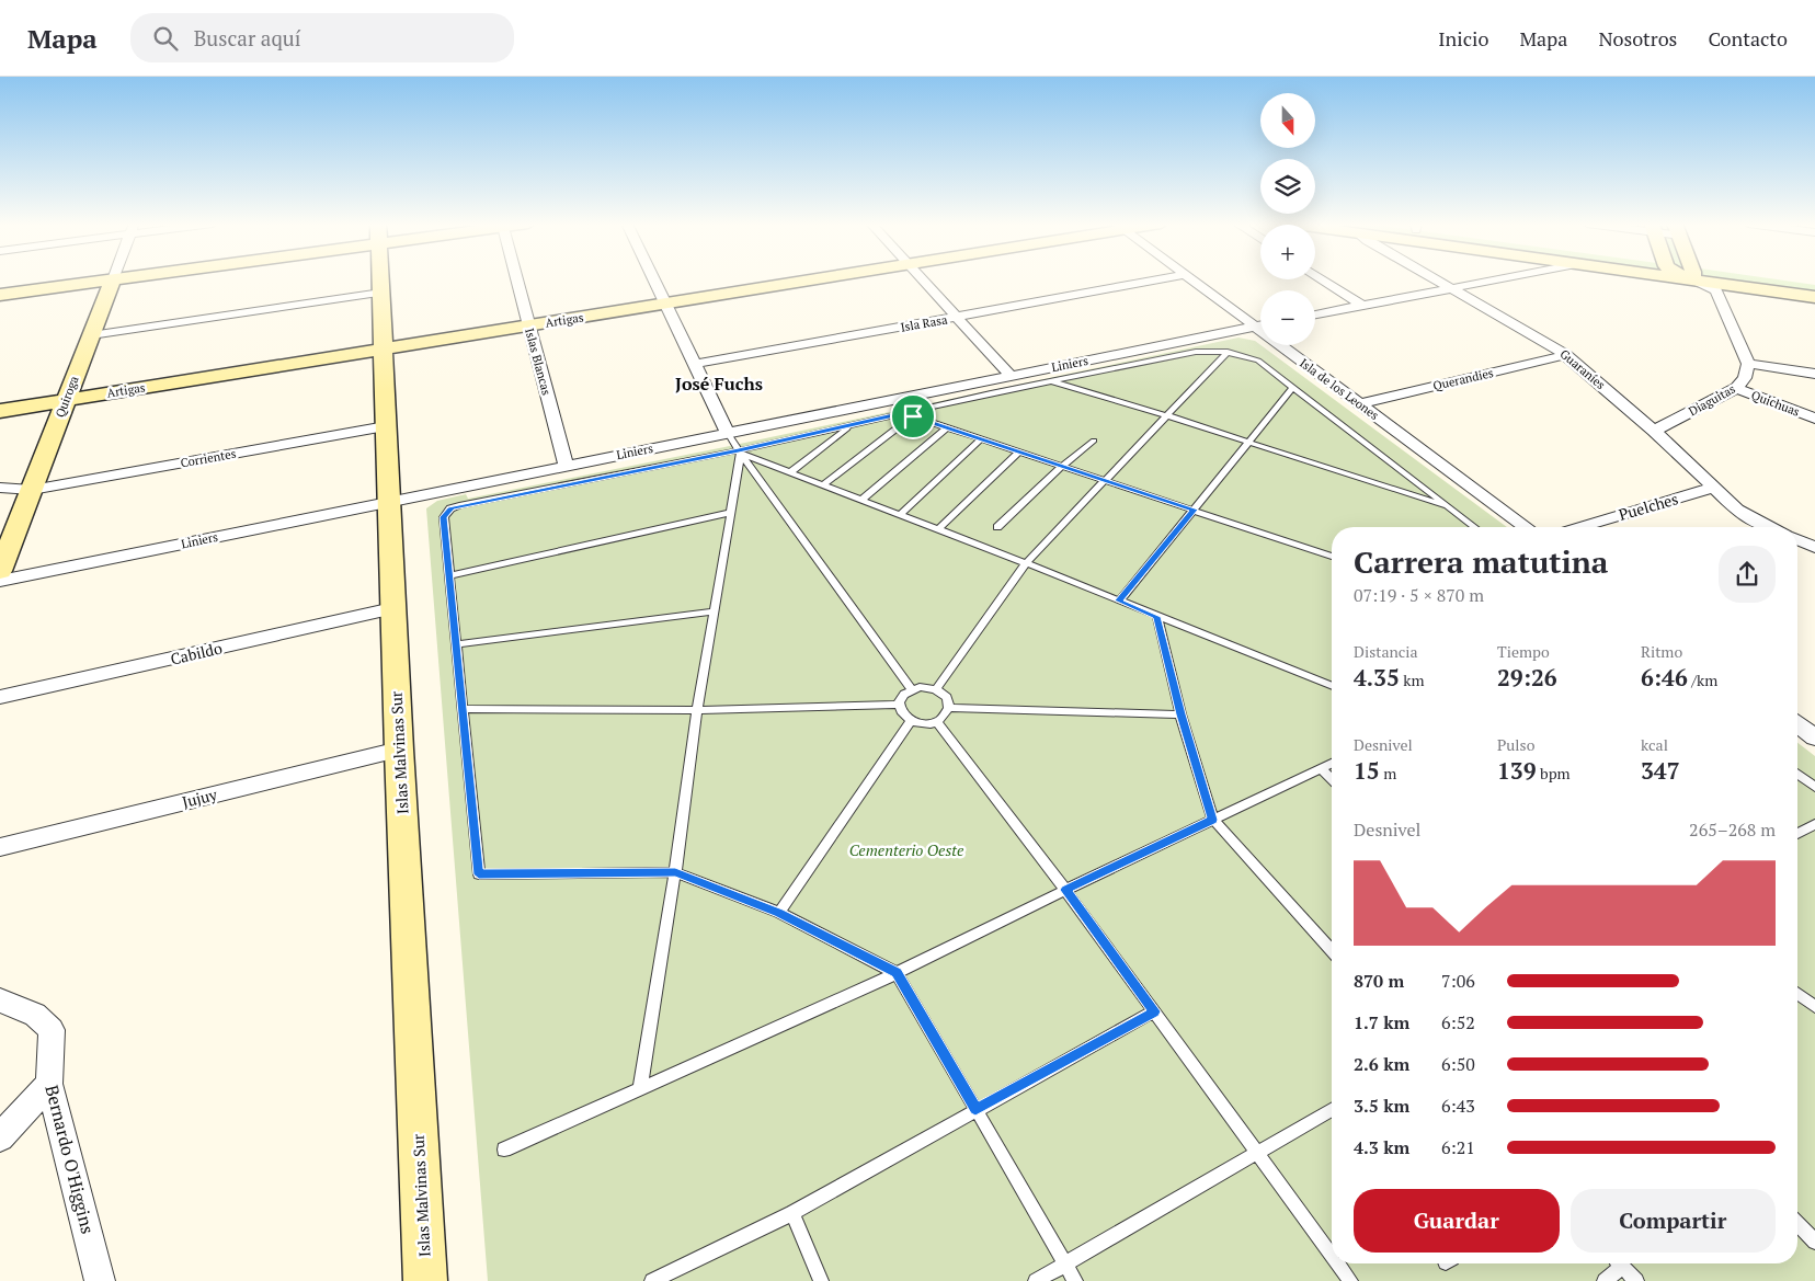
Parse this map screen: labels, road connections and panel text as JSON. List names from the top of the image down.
{
  "streets": {
    "street": [
      "Artigas",
      "Isla Rasa",
      "Islas Blancas",
      "Liniers",
      "Guaraníes",
      "Querandies",
      "Isla de los Leones",
      "Quiroga",
      "Diaguitas",
      "Quichuas",
      "Corrientes",
      "Puelches",
      "Cabildo",
      "Islas Malvinas Sur",
      "Jujuy",
      "Bernardo O'Higgins"
    ]
  },
  "crossings": [
    ["Artigas", "Islas Blancas"],
    ["Artigas", "Quiroga"],
    ["Artigas", "Islas Malvinas Sur"],
    ["Islas Blancas", "Liniers"],
    ["Liniers", "Isla de los Leones"],
    ["Liniers", "Islas Malvinas Sur"],
    ["Guaraníes", "Querandies"],
    ["Guaraníes", "Diaguitas"],
    ["Guaraníes", "Puelches"],
    ["Querandies", "Isla de los Leones"],
    ["Quiroga", "Corrientes"],
    ["Diaguitas", "Quichuas"],
    ["Corrientes", "Islas Malvinas Sur"],
    ["Cabildo", "Islas Malvinas Sur"],
    ["Islas Malvinas Sur", "Jujuy"]
  ],
  "districts": ["José Fuchs"],
  "parks": ["Cementerio Oeste"],
  "north": "bottom",
  "page": {
    "header": "Mapa",
    "search": "Buscar aquí",
    "nav": [
      "Inicio",
      "Mapa",
      "Nosotros",
      "Contacto"
    ],
    "map_buttons": ["+", "−"],
    "heading": ["Carrera matutina", "07:19 · 5 × 870 m"],
    "stats": [
      ["Distancia", "4.35 km"],
      ["Tiempo", "29:26"],
      ["Ritmo", "6:46 /km"],
      ["Desnivel", "15 m"],
      ["Pulso", "139 bpm"],
      ["kcal", "347"]
    ],
    "chart": ["Desnivel", "265–268 m"],
    "list": [
      {
        "name": "870 m",
        "note": "7:06"
      },
      {
        "name": "1.7 km",
        "note": "6:52"
      },
      {
        "name": "2.6 km",
        "note": "6:50"
      },
      {
        "name": "3.5 km",
        "note": "6:43"
      },
      {
        "name": "4.3 km",
        "note": "6:21"
      }
    ],
    "buttons": ["Guardar", "Compartir"]
  }
}
